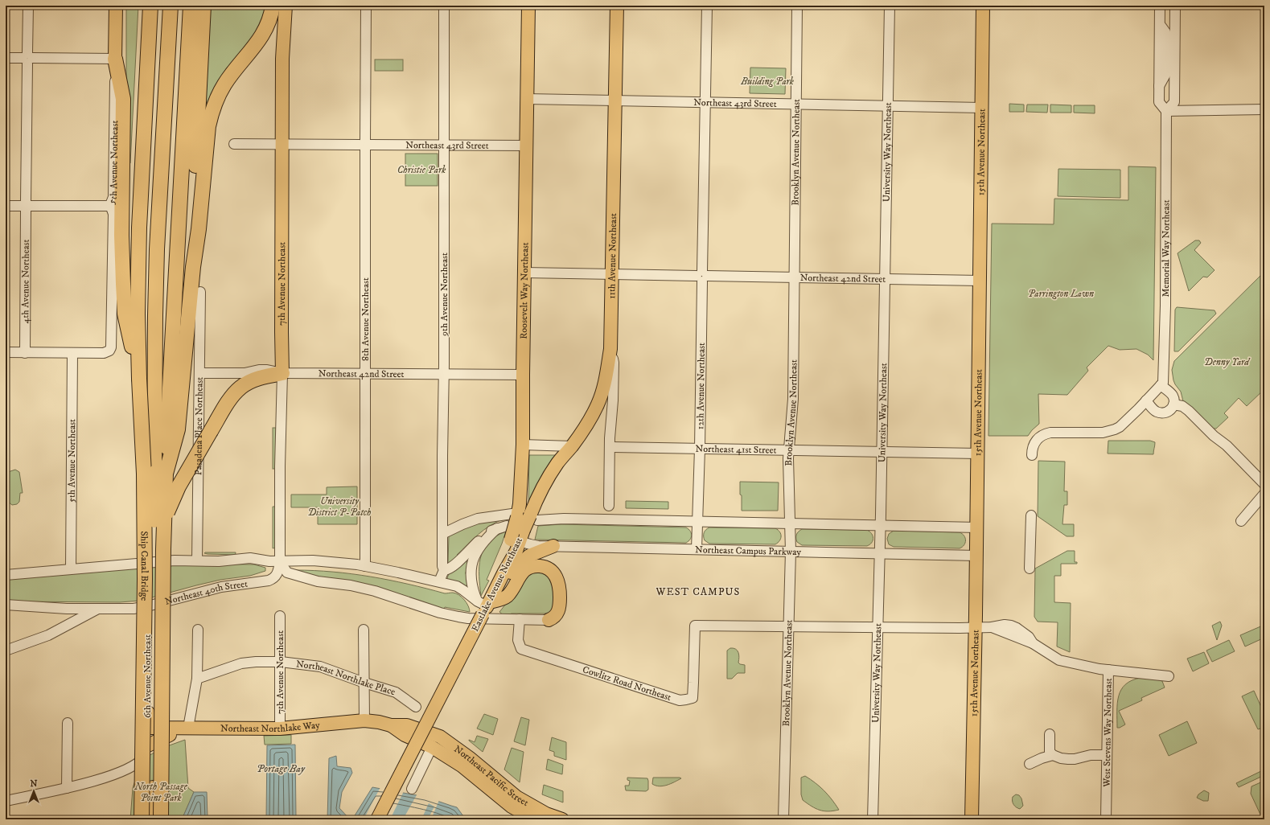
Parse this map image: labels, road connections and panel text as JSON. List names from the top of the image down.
{
  "streets": {
    "highway": ["Ship Canal Bridge"],
    "main road": [
      "15th Avenue Northeast",
      "5th Avenue Northeast",
      "11th Avenue Northeast",
      "7th Avenue Northeast",
      "Roosevelt Way Northeast",
      "Eastlake Avenue Northeast",
      "6th Avenue Northeast",
      "Northeast Northlake Way",
      "Northeast Pacific Street"
    ],
    "street": [
      "Northeast 43rd Street",
      "Brooklyn Avenue Northeast",
      "University Way Northeast",
      "Memorial Way Northeast",
      "Northeast 42nd Street",
      "4th Avenue Northeast",
      "9th Avenue Northeast",
      "8th Avenue Northeast",
      "12th Avenue Northeast",
      "Pasadena Place Northeast",
      "Northeast 41st Street",
      "Northeast Campus Parkway",
      "Northeast 40th Street",
      "Northeast Northlake Place",
      "Cowlitz Road Northeast",
      "West Stevens Way Northeast"
    ]
  },
  "crossings": [
    ["Northeast 43rd Street", "Brooklyn Avenue Northeast"],
    ["Northeast 43rd Street", "University Way Northeast"],
    ["Northeast 43rd Street", "15th Avenue Northeast"],
    ["Northeast 43rd Street", "11th Avenue Northeast"],
    ["Northeast 43rd Street", "7th Avenue Northeast"],
    ["Northeast 43rd Street", "Roosevelt Way Northeast"],
    ["Northeast 43rd Street", "9th Avenue Northeast"],
    ["Northeast 43rd Street", "8th Avenue Northeast"],
    ["Northeast 43rd Street", "12th Avenue Northeast"],
    ["Brooklyn Avenue Northeast", "Northeast 42nd Street"],
    ["Brooklyn Avenue Northeast", "Northeast 41st Street"],
    ["Brooklyn Avenue Northeast", "Northeast Campus Parkway"],
    ["Brooklyn Avenue Northeast", "Cowlitz Road Northeast"],
    ["University Way Northeast", "Northeast 42nd Street"],
    ["University Way Northeast", "Northeast 41st Street"],
    ["University Way Northeast", "Northeast Campus Parkway"],
    ["15th Avenue Northeast", "Northeast 42nd Street"],
    ["15th Avenue Northeast", "Northeast 41st Street"],
    ["15th Avenue Northeast", "Northeast Campus Parkway"],
    ["15th Avenue Northeast", "West Stevens Way Northeast"],
    ["11th Avenue Northeast", "Northeast 42nd Street"],
    ["11th Avenue Northeast", "Northeast 41st Street"],
    ["11th Avenue Northeast", "Eastlake Avenue Northeast"],
    ["Northeast 42nd Street", "7th Avenue Northeast"],
    ["Northeast 42nd Street", "Roosevelt Way Northeast"],
    ["Northeast 42nd Street", "9th Avenue Northeast"],
    ["Northeast 42nd Street", "8th Avenue Northeast"],
    ["Northeast 42nd Street", "12th Avenue Northeast"],
    ["Northeast 42nd Street", "Pasadena Place Northeast"],
    ["7th Avenue Northeast", "Northeast 40th Street"],
    ["7th Avenue Northeast", "Northeast Northlake Place"],
    ["7th Avenue Northeast", "Northeast Northlake Way"],
    ["Roosevelt Way Northeast", "Eastlake Avenue Northeast"],
    ["12th Avenue Northeast", "Northeast 41st Street"],
    ["12th Avenue Northeast", "Northeast Campus Parkway"],
    ["Northeast Campus Parkway", "Eastlake Avenue Northeast"],
    ["Northeast 40th Street", "6th Avenue Northeast"],
    ["6th Avenue Northeast", "Northeast Northlake Way"],
    ["Northeast Northlake Way", "Northeast Pacific Street"]
  ],
  "districts": ["WEST CAMPUS"],
  "water": ["Portage Bay"],
  "parks": [
    "Building Park",
    "Christie Park",
    "Parrington Lawn",
    "Denny Yard",
    "University District P-Patch",
    "North Passage Point Park"
  ],
  "north": "top"
}
